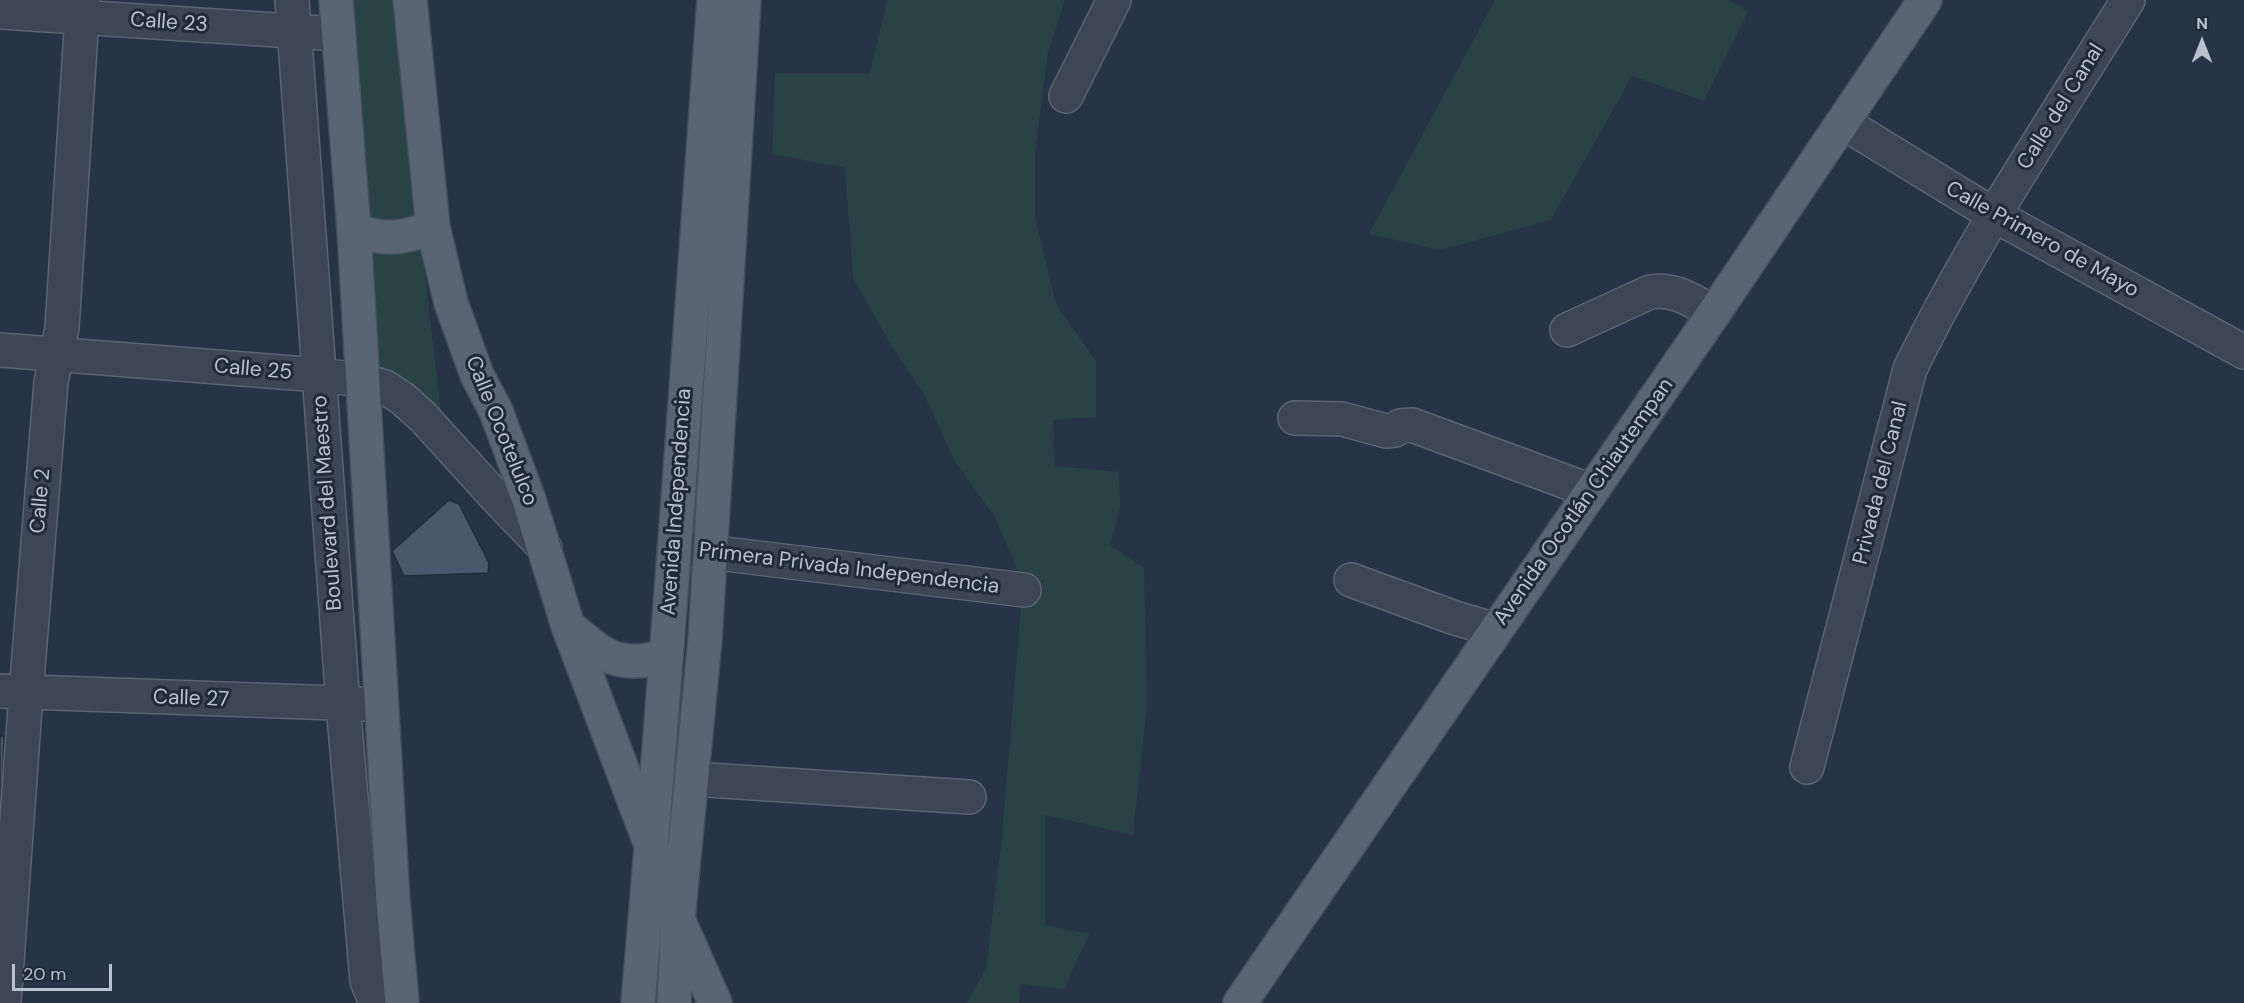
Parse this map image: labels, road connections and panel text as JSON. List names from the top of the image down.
{
  "streets": {
    "main road": [
      "Calle Ocotelulco",
      "Avenida Independencia",
      "Avenida Ocotlán Chiautempan",
      "Boulevard del Maestro"
    ],
    "street": [
      "Calle 23",
      "Calle del Canal",
      "Calle Primero de Mayo",
      "Calle 25",
      "Privada del Canal",
      "Calle 2",
      "Primera Privada Independencia",
      "Calle 27"
    ]
  },
  "crossings": [
    ["Calle 23", "Calle 2"],
    ["Calle 23", "Boulevard del Maestro"],
    ["Calle del Canal", "Calle Primero de Mayo"],
    ["Calle del Canal", "Privada del Canal"],
    ["Calle Primero de Mayo", "Privada del Canal"],
    ["Calle Primero de Mayo", "Avenida Ocotlán Chiautempan"],
    ["Calle 25", "Calle Ocotelulco"],
    ["Calle 25", "Calle 2"],
    ["Calle 25", "Boulevard del Maestro"],
    ["Calle Ocotelulco", "Avenida Independencia"],
    ["Calle 2", "Calle 27"],
    ["Avenida Independencia", "Primera Privada Independencia"],
    ["Boulevard del Maestro", "Calle 27"]
  ],
  "scale_bar": "20 m",
  "north": "top"
}
